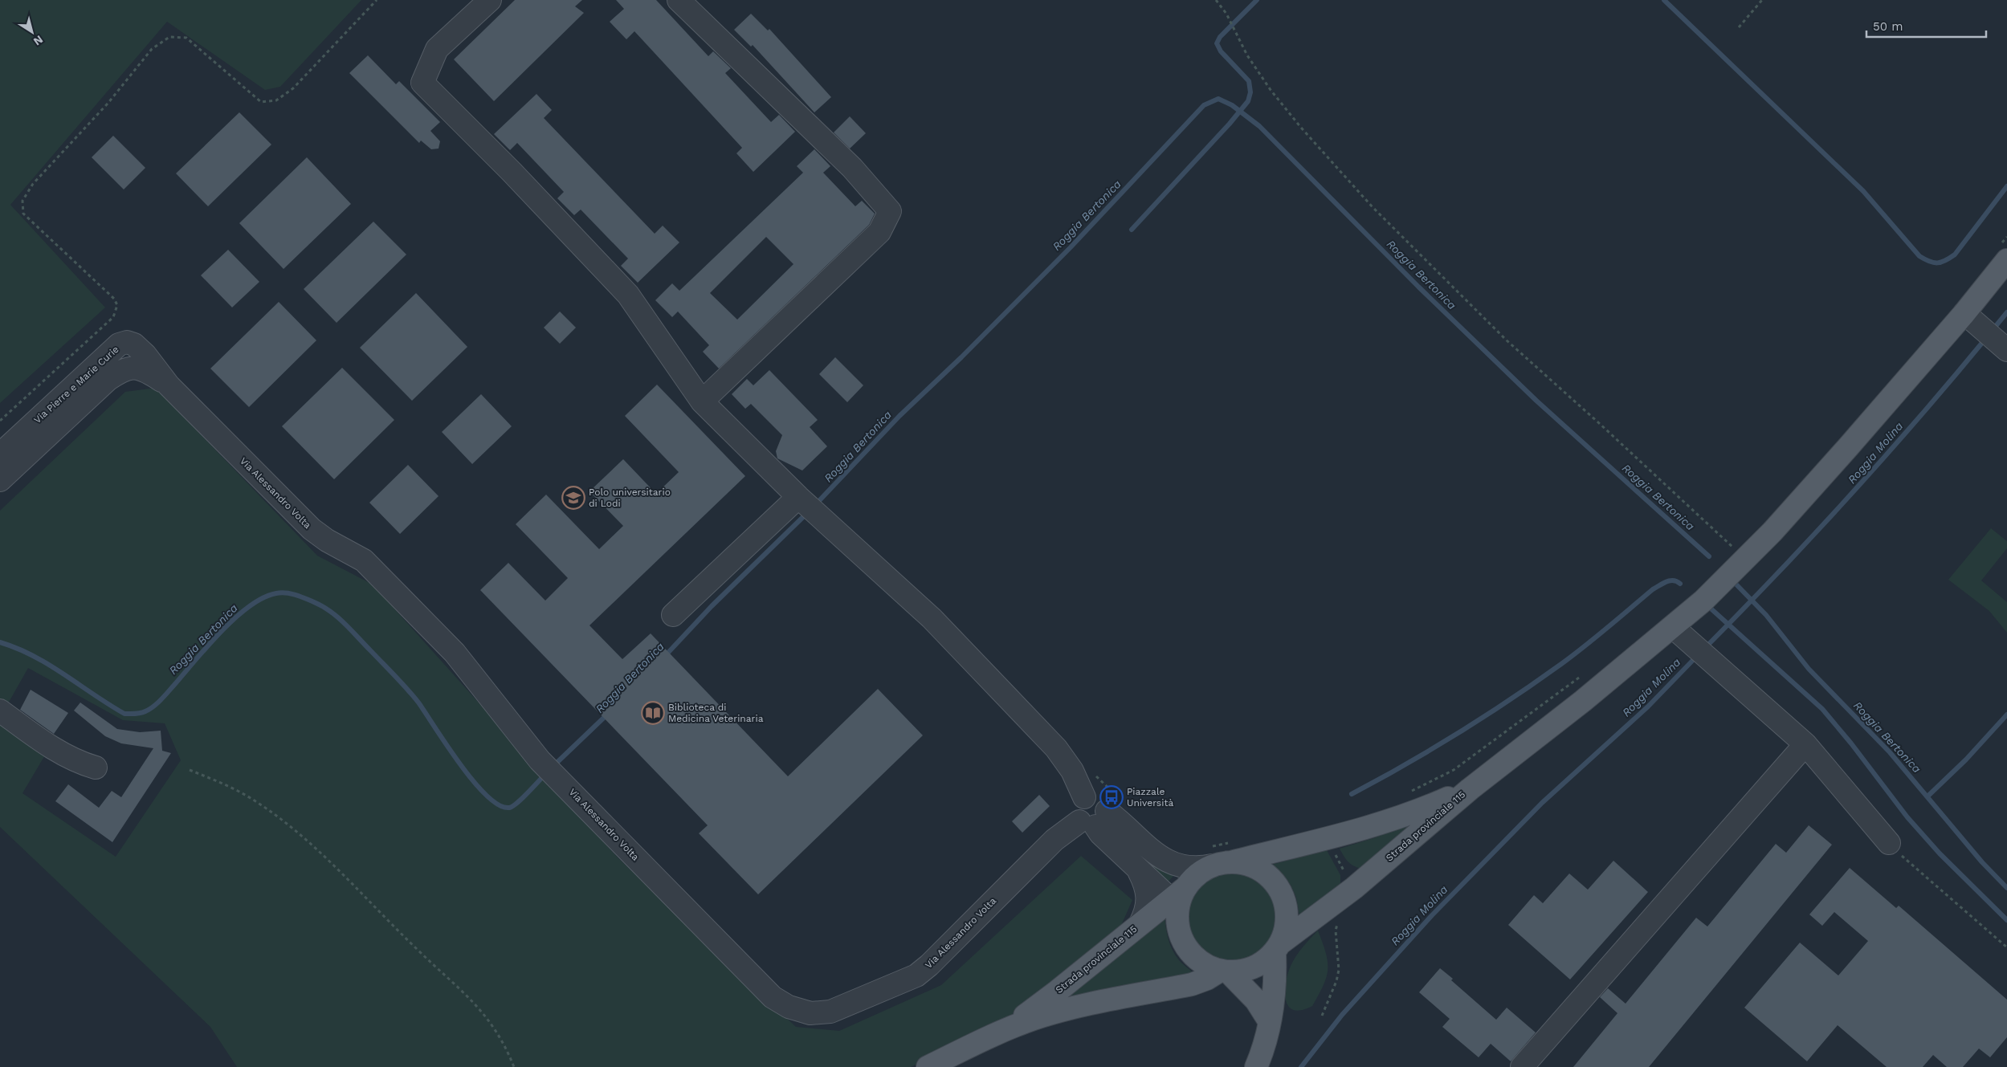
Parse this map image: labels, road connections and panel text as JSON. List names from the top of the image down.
{
  "streets": {
    "main road": ["Strada provinciale 115"],
    "street": ["Via Pierre e Marie Curie", "Via Alessandro Volta"]
  },
  "crossings": [
    ["Via Pierre e Marie Curie", "Via Alessandro Volta"]
  ],
  "water": ["Roggia Bertonica", "Roggia Molina"],
  "places": {
    "school or university": ["Polo universitario di Lodi"],
    "library": ["Biblioteca di Medicina Veterinaria"],
    "bus stop": ["Piazzale Università"]
  },
  "scale_bar": "50 m",
  "north": "bottom right"
}
